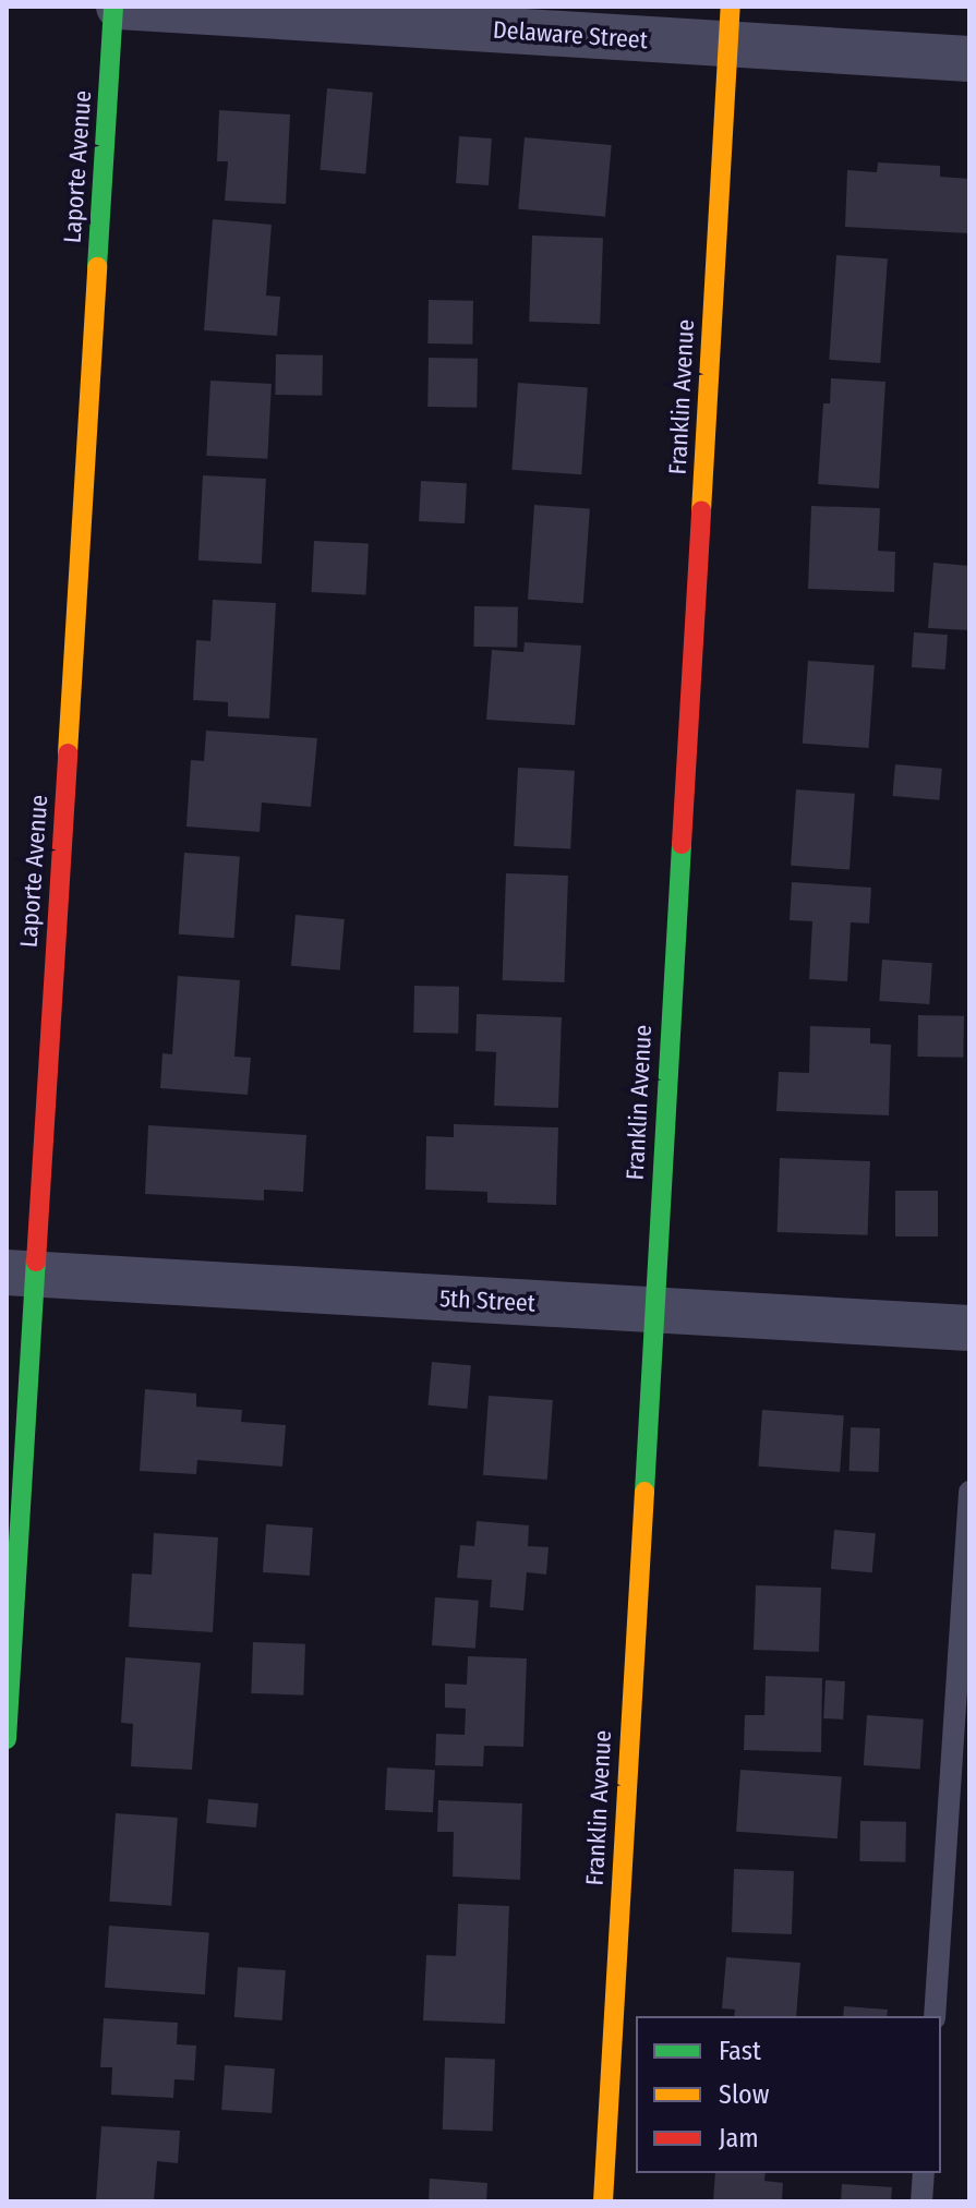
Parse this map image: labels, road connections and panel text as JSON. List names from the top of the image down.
{
  "streets": {
    "street": [
      "Delaware Street",
      "Laporte Avenue",
      "Franklin Avenue",
      "5th Street"
    ]
  },
  "crossings": [
    ["Delaware Street", "Laporte Avenue"],
    ["Delaware Street", "Franklin Avenue"],
    ["Laporte Avenue", "5th Street"],
    ["Franklin Avenue", "5th Street"]
  ],
  "legend": ["Fast", "Slow", "Jam"]
}
